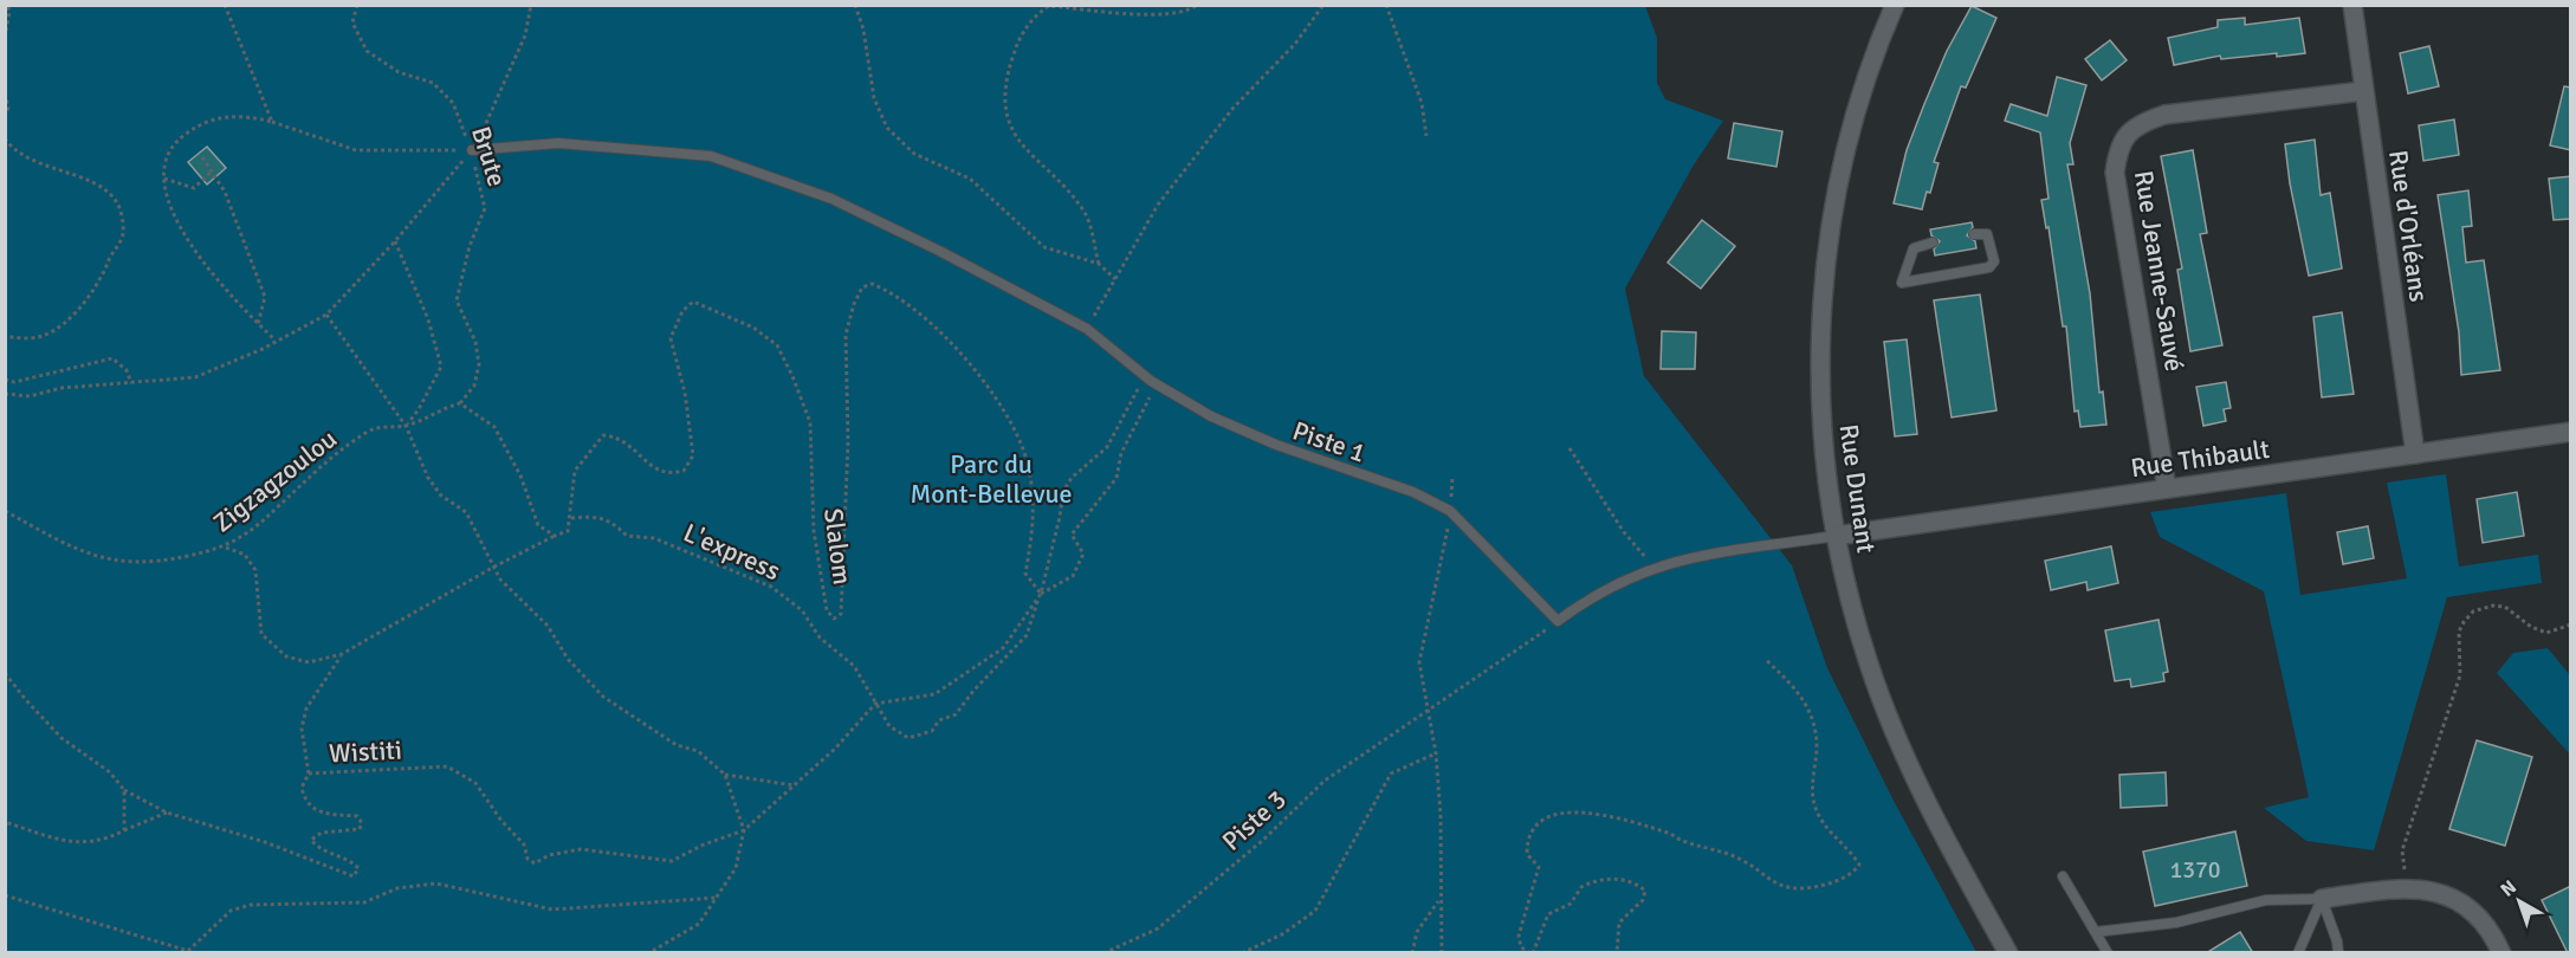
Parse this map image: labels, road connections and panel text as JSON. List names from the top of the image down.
{
  "streets": {
    "street": [
      "Rue d'Orléans",
      "Rue Jeanne-Sauvé",
      "Rue Thibault",
      "Rue Dunant"
    ],
    "lane": ["Piste 1"],
    "path": [
      "Brute",
      "Zigzagzoulou",
      "Slalom",
      "L'express",
      "Wistiti",
      "Piste 3"
    ]
  },
  "crossings": [
    ["Brute", "Piste 1"],
    ["Rue d'Orléans", "Rue Jeanne-Sauvé"],
    ["Rue d'Orléans", "Rue Thibault"],
    ["Rue Jeanne-Sauvé", "Rue Thibault"],
    ["Piste 1", "L'express"],
    ["Rue Thibault", "Rue Dunant"],
    ["Slalom", "L'express"]
  ],
  "parks": ["Parc du Mont-Bellevue"],
  "house_numbers": ["1370"],
  "north": "top left"
}
